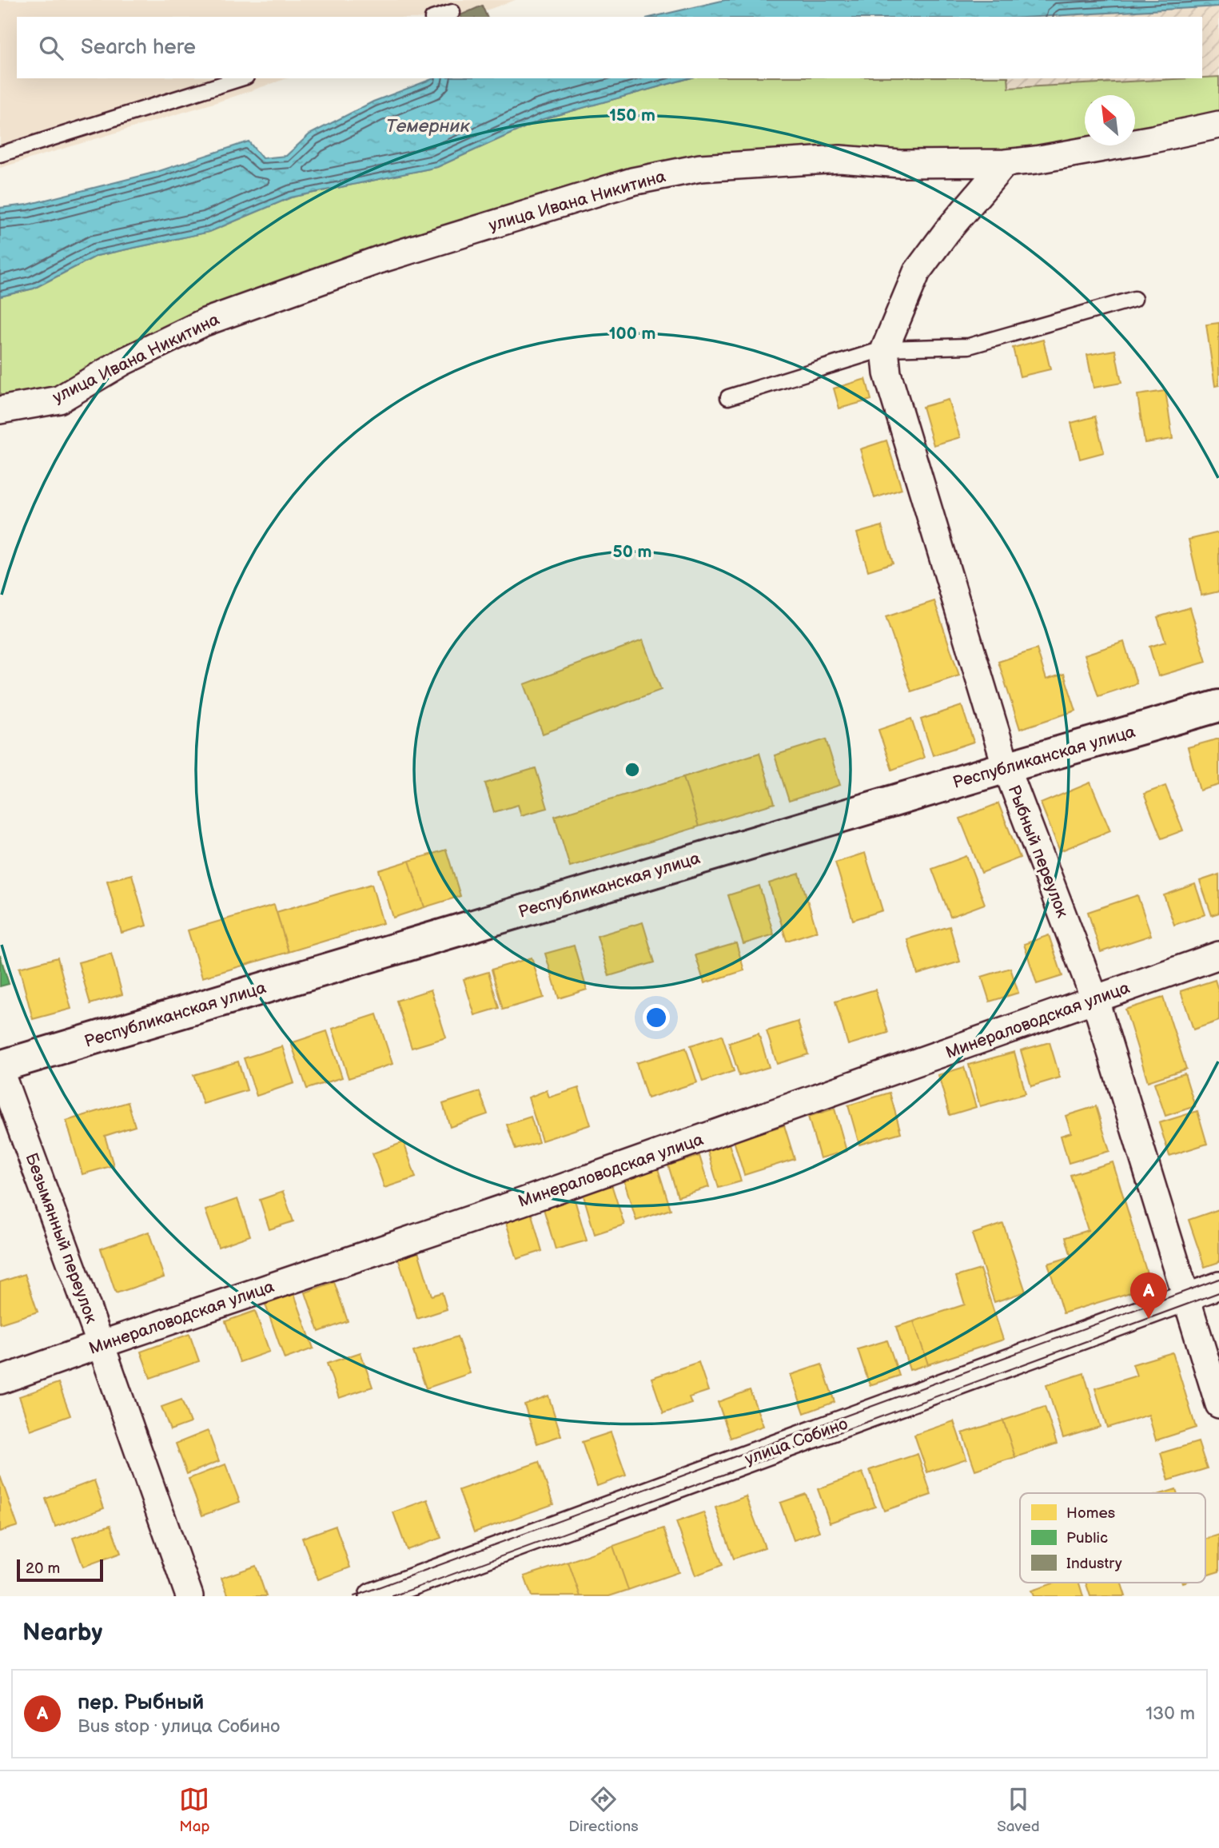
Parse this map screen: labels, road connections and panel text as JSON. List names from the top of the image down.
{
  "streets": {
    "street": [
      "улица Ивана Никитина",
      "Республиканская улица",
      "Рыбный переулок",
      "Минераловодская улица",
      "Безымянный переулок",
      "улица Собино"
    ]
  },
  "crossings": [
    ["улица Ивана Никитина", "Рыбный переулок"],
    ["Республиканская улица", "Рыбный переулок"],
    ["Рыбный переулок", "Минераловодская улица"],
    ["Рыбный переулок", "улица Собино"],
    ["Минераловодская улица", "Безымянный переулок"]
  ],
  "water": ["Темерник"],
  "legend": ["Homes", "Public", "Industry"],
  "scale_bar": "20 m",
  "north": "top left",
  "page": {
    "search": "Search here",
    "pins": "A",
    "scale": "20 m",
    "heading": "Nearby",
    "list": [
      {
        "mark": "A",
        "name": "пер. Рыбный",
        "note": "Bus stop · улица Собино",
        "value": "130 m"
      }
    ],
    "nav": ["Map", "Directions", "Saved"]
  },
  "rings": ["150 m", "100 m", "50 m"]
}
